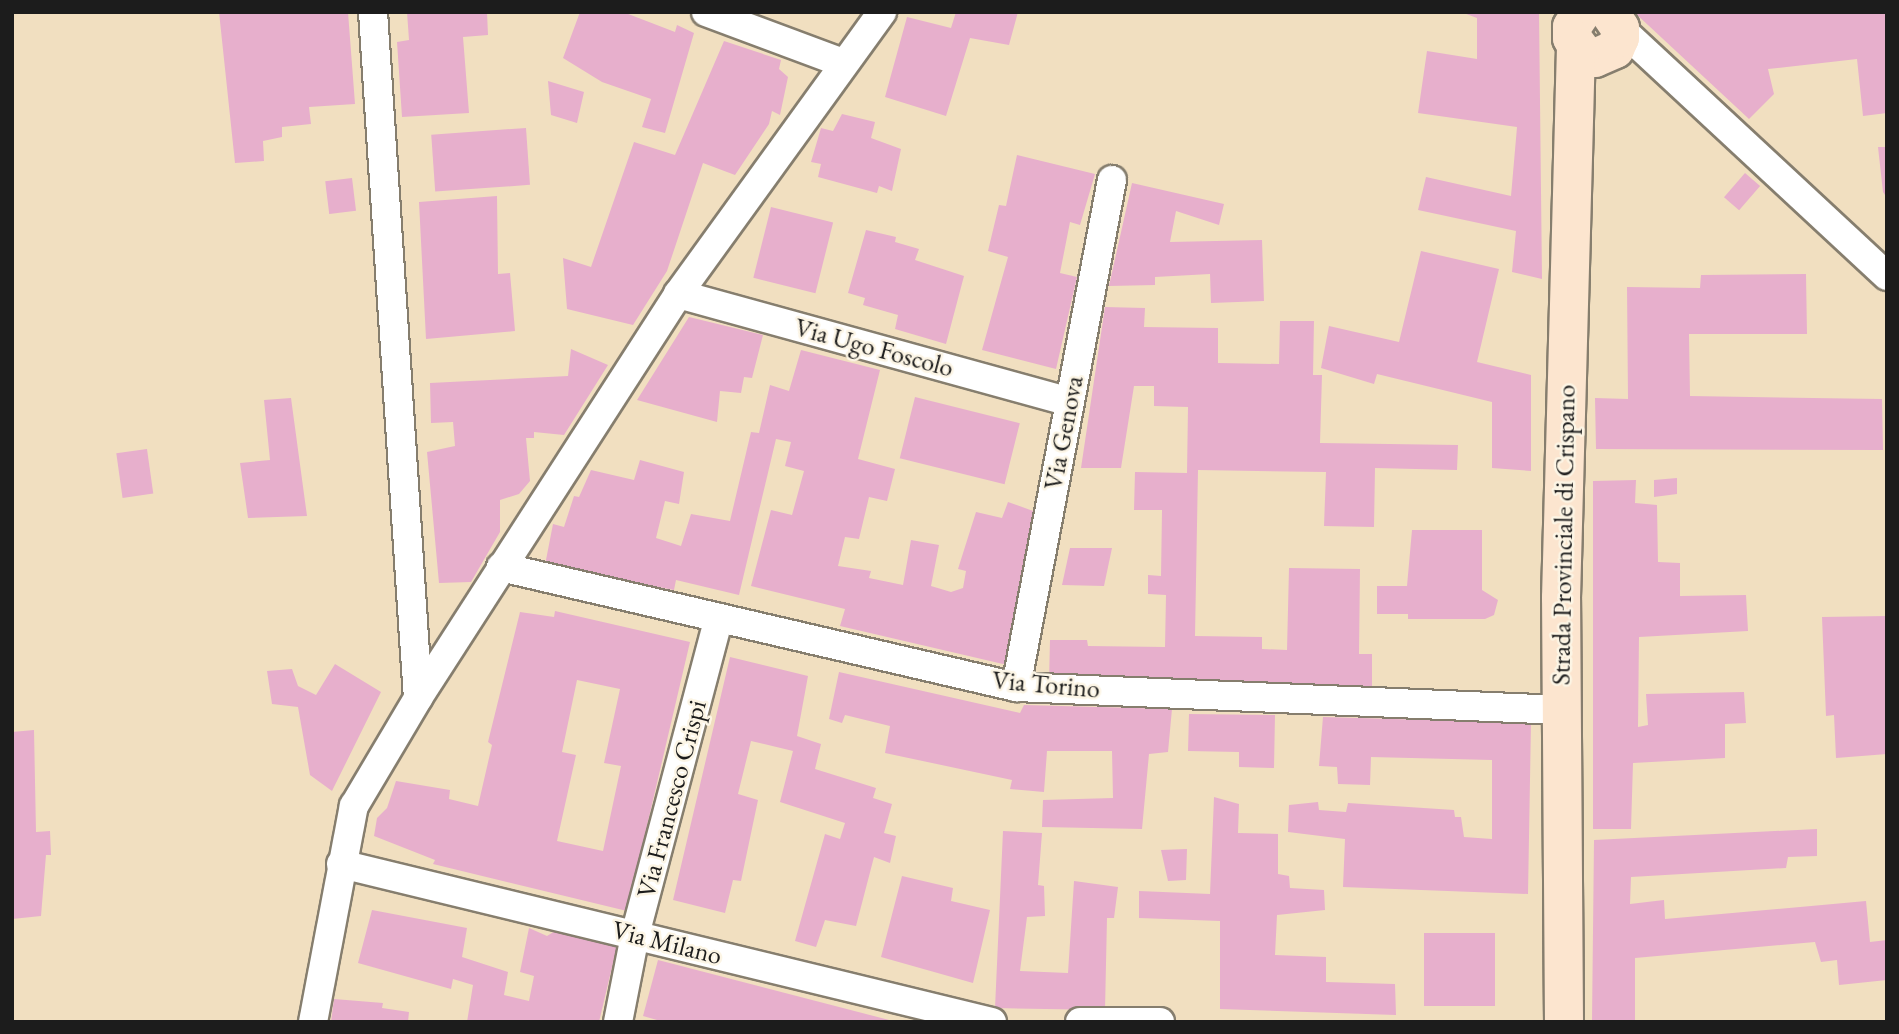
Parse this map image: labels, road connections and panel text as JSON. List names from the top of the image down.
{
  "streets": {
    "street": [
      "Via Ugo Foscolo",
      "Via Genova",
      "Strada Provinciale di Crispano",
      "Via Torino",
      "Via Francesco Crispi",
      "Via Milano"
    ]
  },
  "crossings": [
    ["Via Ugo Foscolo", "Via Genova"],
    ["Via Genova", "Via Torino"],
    ["Strada Provinciale di Crispano", "Via Torino"],
    ["Via Torino", "Via Francesco Crispi"],
    ["Via Francesco Crispi", "Via Milano"]
  ]
}
